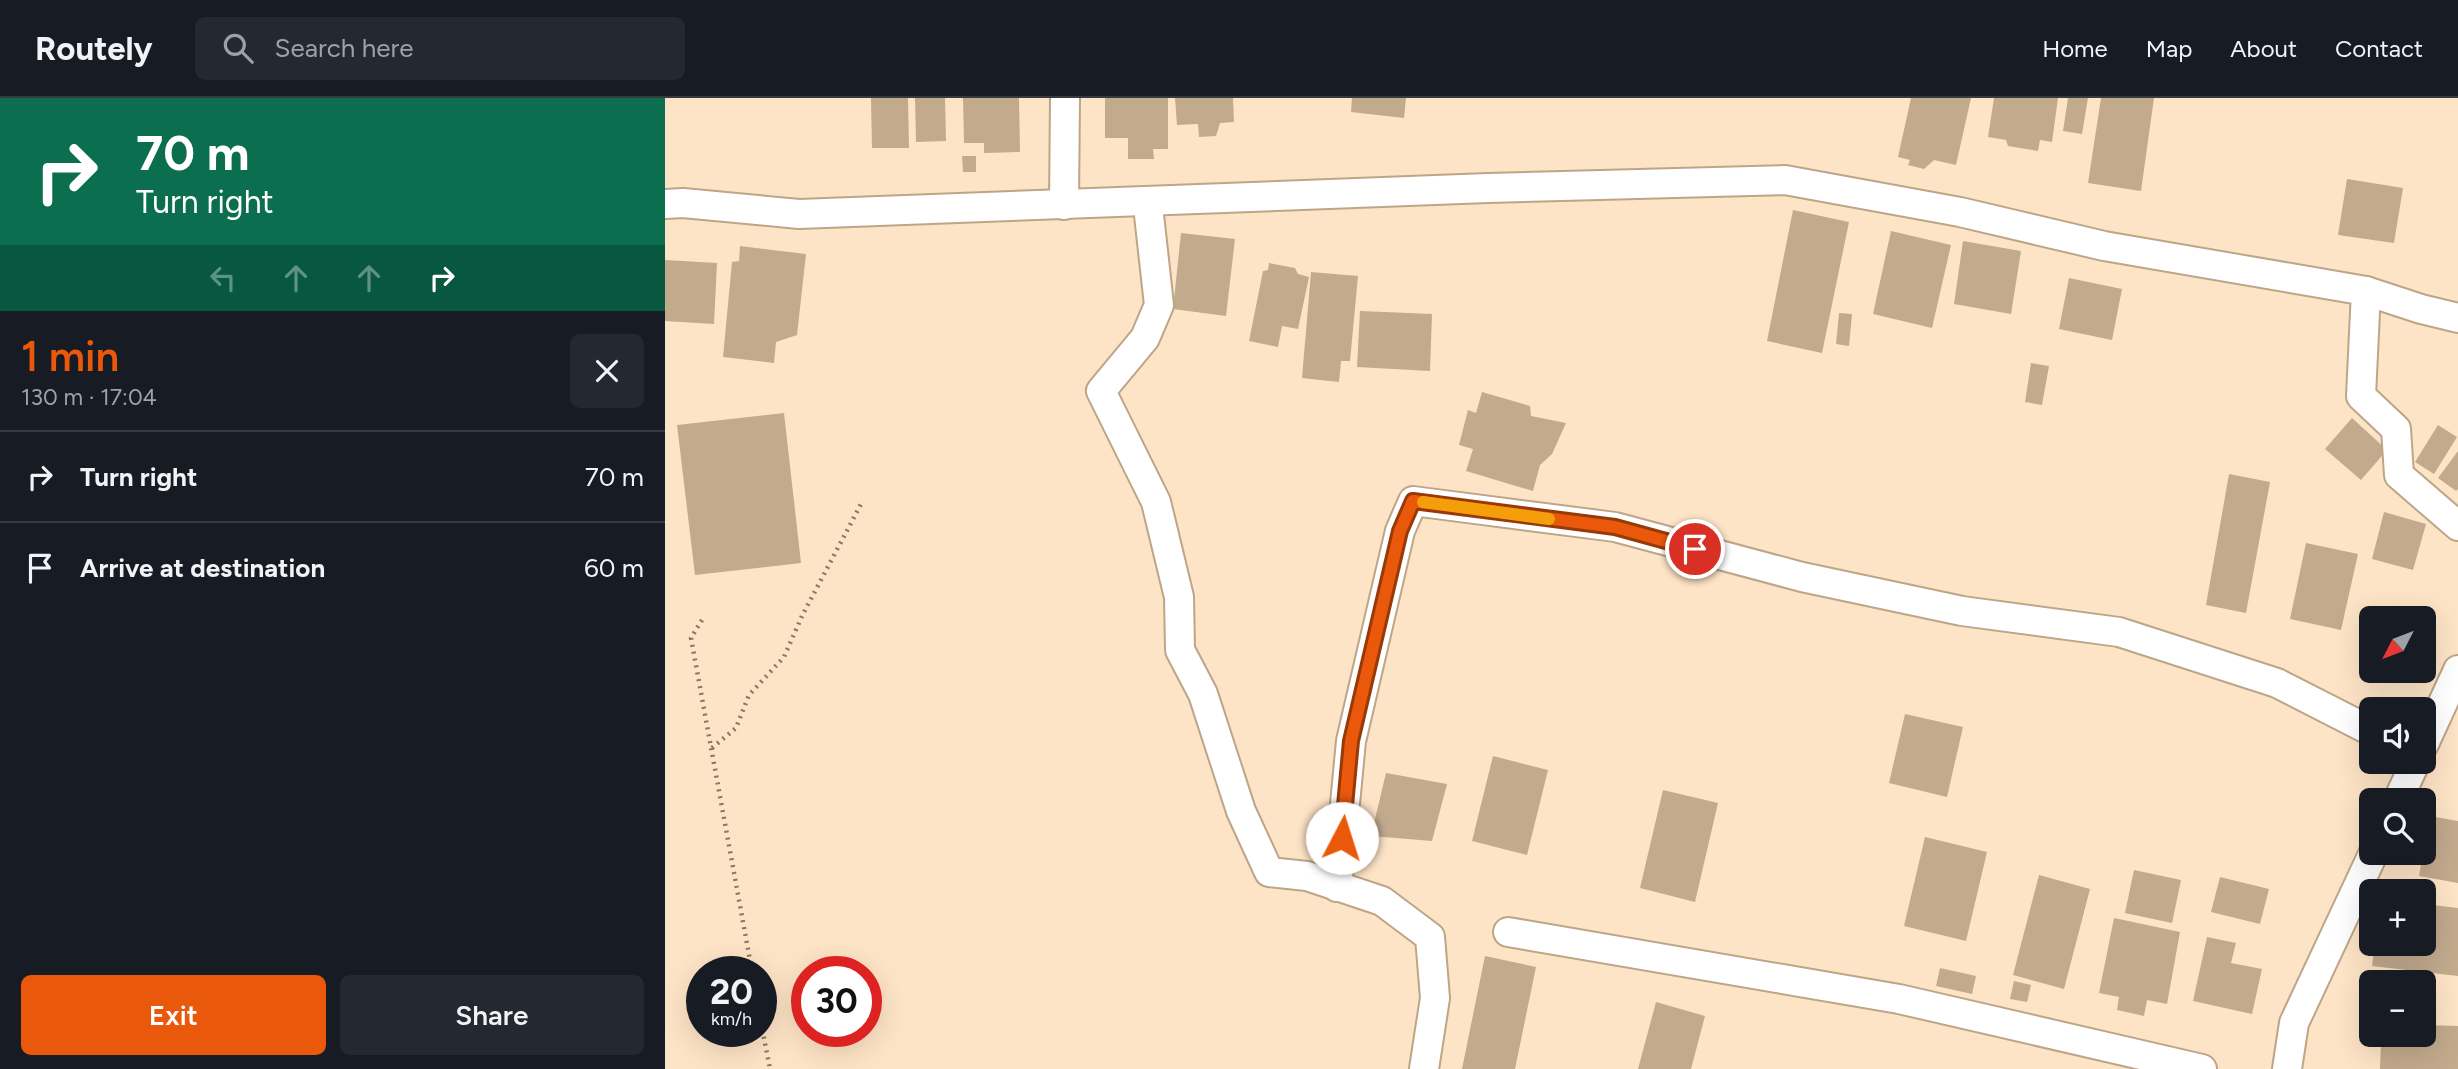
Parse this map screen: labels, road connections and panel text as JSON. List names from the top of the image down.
{
  "north": "bottom left",
  "page": {
    "header": "Routely",
    "search": "Search here",
    "nav": [
      "Home",
      "Map",
      "About",
      "Contact"
    ],
    "turn": ["70 m", "Turn right"],
    "heading": ["1 min", "130 m · 17:04"],
    "list": [
      {
        "name": "Turn right",
        "value": "70 m"
      },
      {
        "name": "Arrive at destination",
        "value": "60 m"
      }
    ],
    "map_buttons": ["+", "−"],
    "speed": "20 km/h",
    "limit": "30",
    "buttons": ["Exit", "Share"]
  }
}
